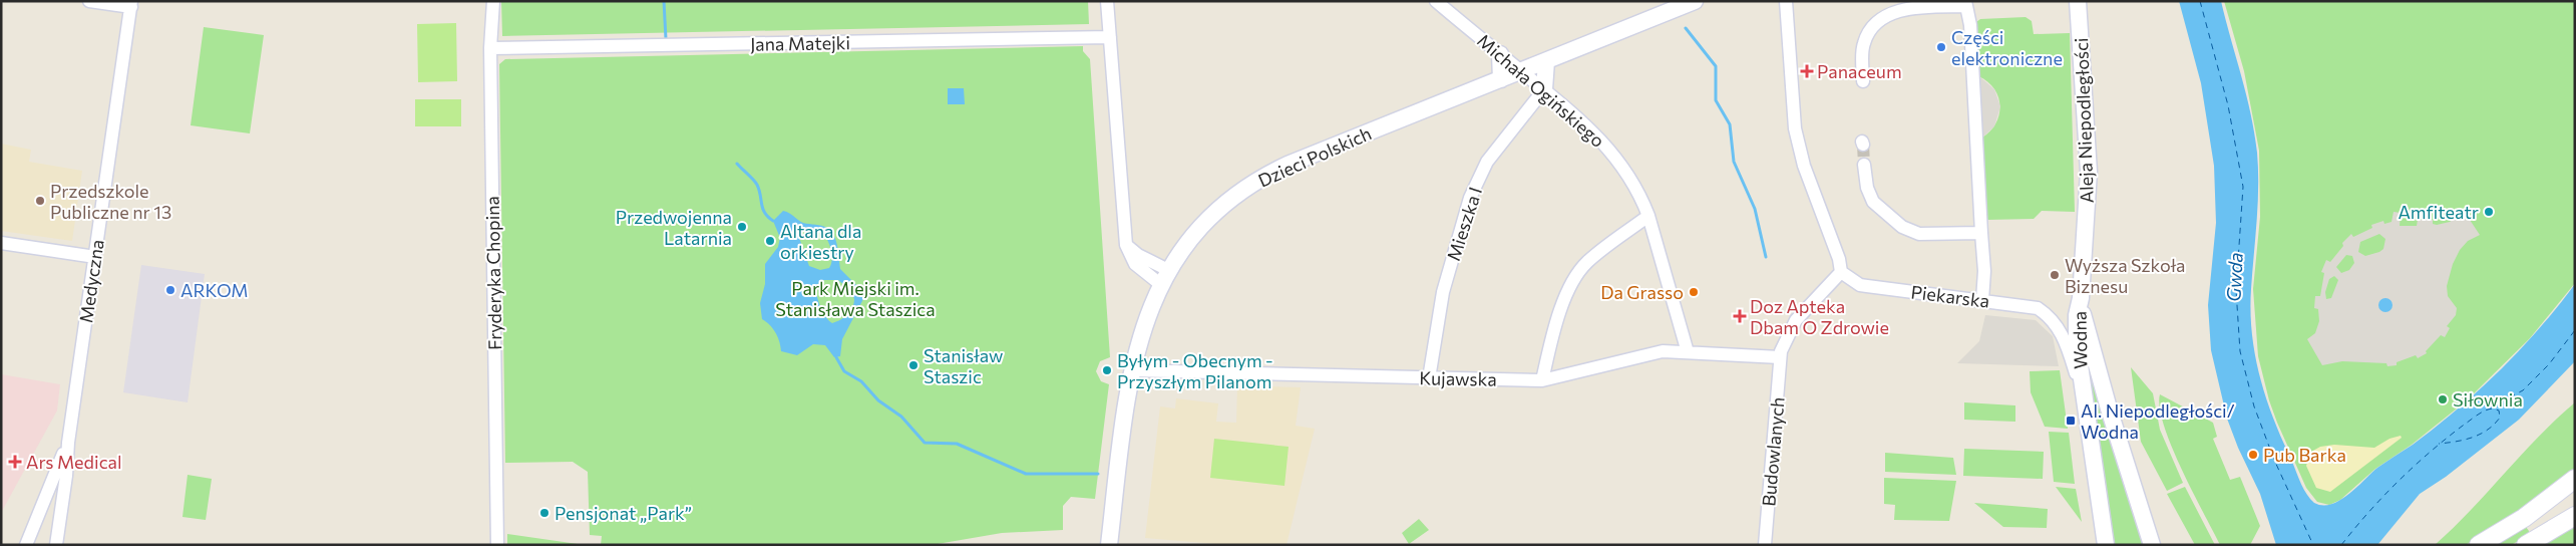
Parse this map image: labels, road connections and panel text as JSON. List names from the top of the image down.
{
  "streets": {
    "street": [
      "Jana Matejki",
      "Michała Ogińskiego",
      "Aleja Niepodległości",
      "Dzieci Polskich",
      "Mieszka I",
      "Fryderyka Chopina",
      "Medyczna",
      "Piekarska",
      "Wodna",
      "Kujawska",
      "Budowlanych"
    ]
  },
  "crossings": [
    ["Jana Matejki", "Fryderyka Chopina"],
    ["Michała Ogińskiego", "Dzieci Polskich"],
    ["Michała Ogińskiego", "Mieszka I"],
    ["Michała Ogińskiego", "Kujawska"],
    ["Aleja Niepodległości", "Wodna"],
    ["Dzieci Polskich", "Kujawska"],
    ["Mieszka I", "Kujawska"],
    ["Piekarska", "Wodna"],
    ["Kujawska", "Budowlanych"]
  ],
  "water": ["Gwda"],
  "parks": ["Park Miejski im. Stanisława Staszica"],
  "places": {
    "other": [
      "Części elektroniczne",
      "Przedszkole Publiczne nr 13",
      "Amfiteatr",
      "Przedwojenna Latarnia",
      "Altana dla orkiestry",
      "Wyższa Szkoła Biznesu",
      "ARKOM",
      "Da Grasso",
      "Stanisław Staszic",
      "Byłym - Obecnym - Przyszłym Pilanom",
      "Siłownia",
      "Pub Barka",
      "Pensjonat „Park”"
    ],
    "health": ["Panaceum", "Doz Apteka Dbam O Zdrowie", "Ars Medical"],
    "transit": ["Al. Niepodległości/ Wodna"]
  }
}
